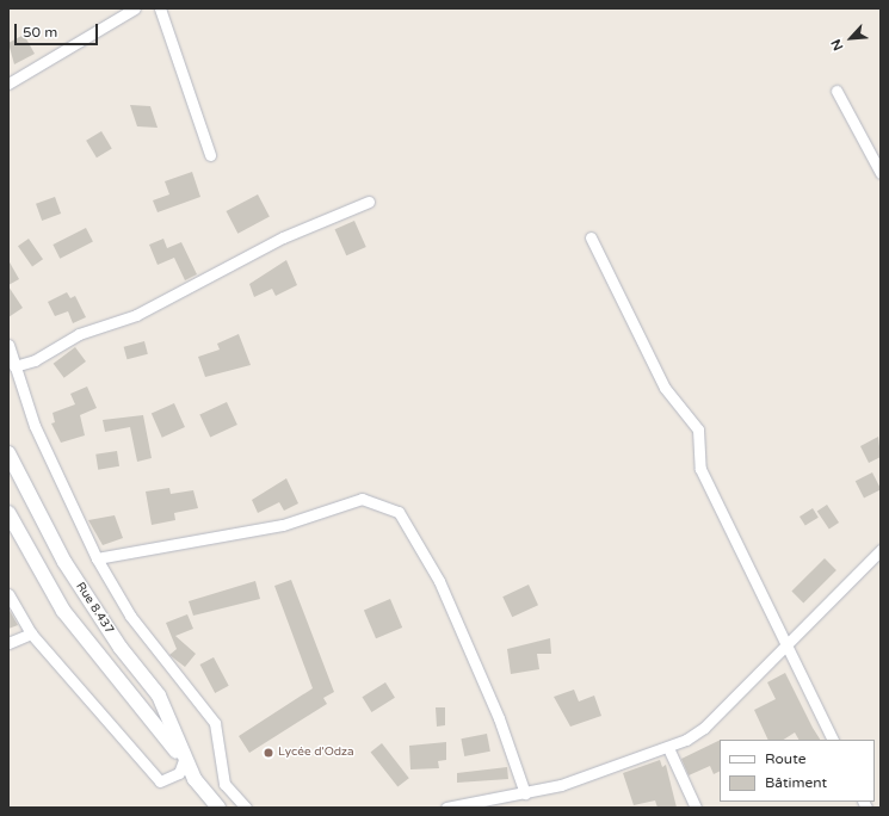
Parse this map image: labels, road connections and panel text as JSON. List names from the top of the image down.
{
  "streets": {
    "main road": ["Rue 8.437"]
  },
  "places": ["Lycée d'Odza"],
  "legend": ["Route", "Bâtiment"],
  "scale_bar": "50 m",
  "north": "bottom left"
}
